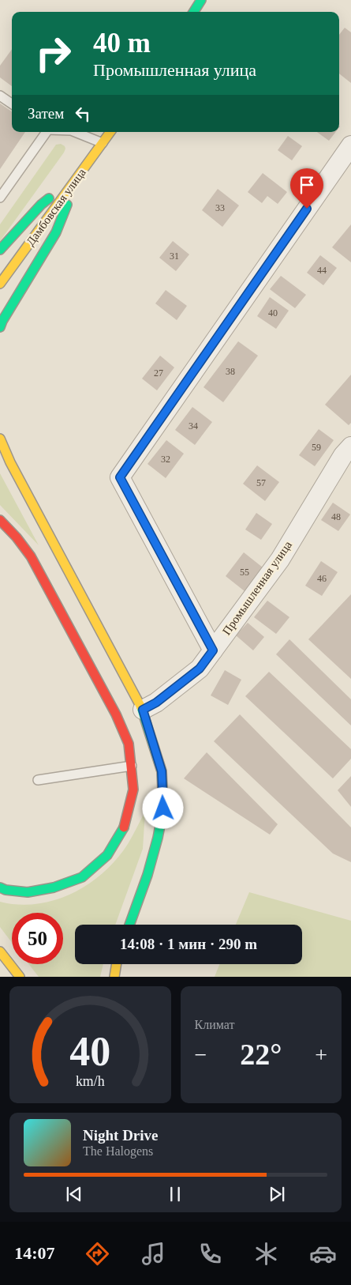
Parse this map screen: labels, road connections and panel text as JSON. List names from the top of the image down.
{
  "streets": {
    "main road": ["Дамбовская улица"],
    "street": ["Промышленная улица"]
  },
  "house_numbers": [
    "33",
    "31",
    "44",
    "40",
    "38",
    "27",
    "34",
    "59",
    "32",
    "57",
    "48",
    "55",
    "46"
  ],
  "page": {
    "turn": ["40 m", "Промышленная улица"],
    "then": "Затем",
    "limit": "50",
    "trip": "14:08 · 1 мин · 290 m",
    "tile": "Климат",
    "heat": ["−", "22°", "+"],
    "song": ["Night Drive", "The Halogens"],
    "tabs": "14:07",
    "gauge": ["40", "km/h"]
  }
}
